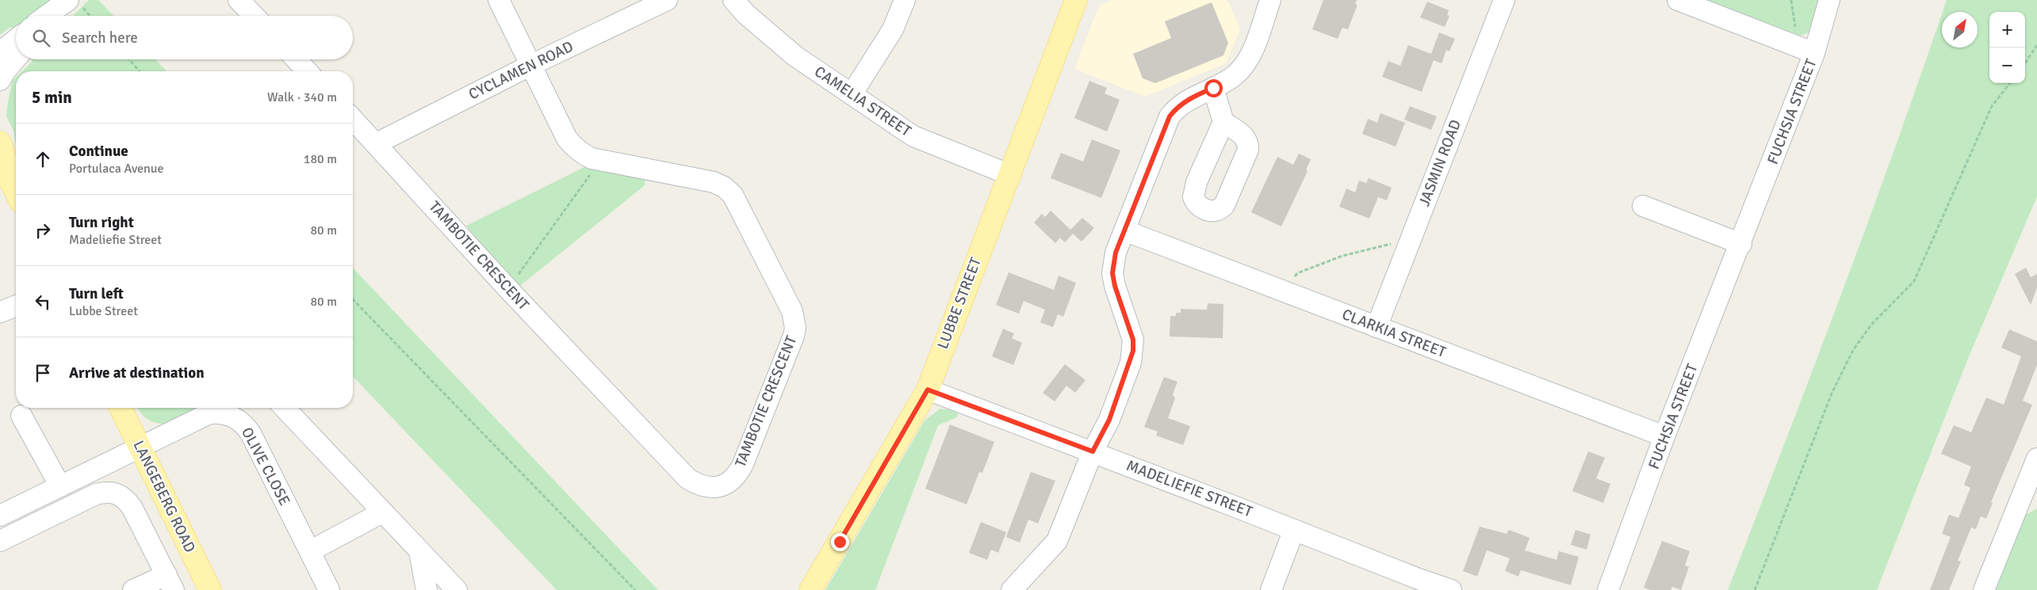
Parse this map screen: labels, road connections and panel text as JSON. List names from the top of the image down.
{
  "streets": {
    "main road": ["LUBBE STREET", "LANGEBERG ROAD"],
    "street": [
      "CYCLAMEN ROAD",
      "CAMELIA STREET",
      "FUCHSIA STREET",
      "JASMIN ROAD",
      "TAMBOTIE CRESCENT",
      "CLARKIA STREET",
      "OLIVE CLOSE",
      "MADELIEFIE STREET"
    ]
  },
  "crossings": [
    ["CYCLAMEN ROAD", "TAMBOTIE CRESCENT"],
    ["CAMELIA STREET", "LUBBE STREET"],
    ["FUCHSIA STREET", "CLARKIA STREET"],
    ["JASMIN ROAD", "CLARKIA STREET"],
    ["LUBBE STREET", "MADELIEFIE STREET"],
    ["OLIVE CLOSE", "LANGEBERG ROAD"]
  ],
  "north": "top right",
  "page": {
    "map_buttons": ["+", "−"],
    "search": "Search here",
    "heading": ["5 min", "Walk · 340 m"],
    "list": [
      ["Continue", "Portulaca Avenue", "180 m"],
      ["Turn right", "Madeliefie Street", "80 m"],
      ["Turn left", "Lubbe Street", "80 m"],
      "Arrive at destination"
    ]
  }
}
